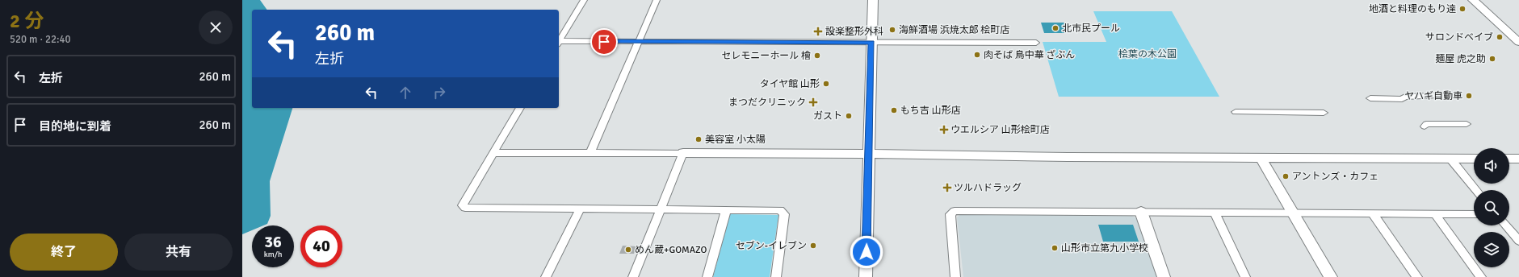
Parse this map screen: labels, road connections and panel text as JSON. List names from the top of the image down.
{
  "parks": ["桧葉の木公園"],
  "places": {
    "other": [
      "地酒と料理のもり達",
      "北市民プール",
      "海鮮酒場 浜焼太郎 桧町店",
      "サロンドベイブ",
      "肉そば 鳥中華 ざぶん",
      "セレモニーホール 檜",
      "麺屋 虎之助",
      "タイヤ館 山形",
      "ヤハギ自動車",
      "もち吉 山形店",
      "ガスト",
      "美容室 小太陽",
      "アントンズ・カフェ",
      "セブン-イレブン",
      "山形市立第九小学校",
      "めん蔵+GOMAZO"
    ],
    "health": [
      "設楽整形外科",
      "まつだクリニック",
      "ウエルシア 山形桧町店",
      "ツルハドラッグ"
    ]
  },
  "page": {
    "heading": ["2 分", "520 m · 22:40"],
    "turn": ["260 m", "左折"],
    "list": [
      {
        "name": "左折",
        "value": "260 m"
      },
      {
        "name": "目的地に到着",
        "value": "260 m"
      }
    ],
    "speed": "36 km/h",
    "limit": "40",
    "buttons": ["終了", "共有"]
  }
}
